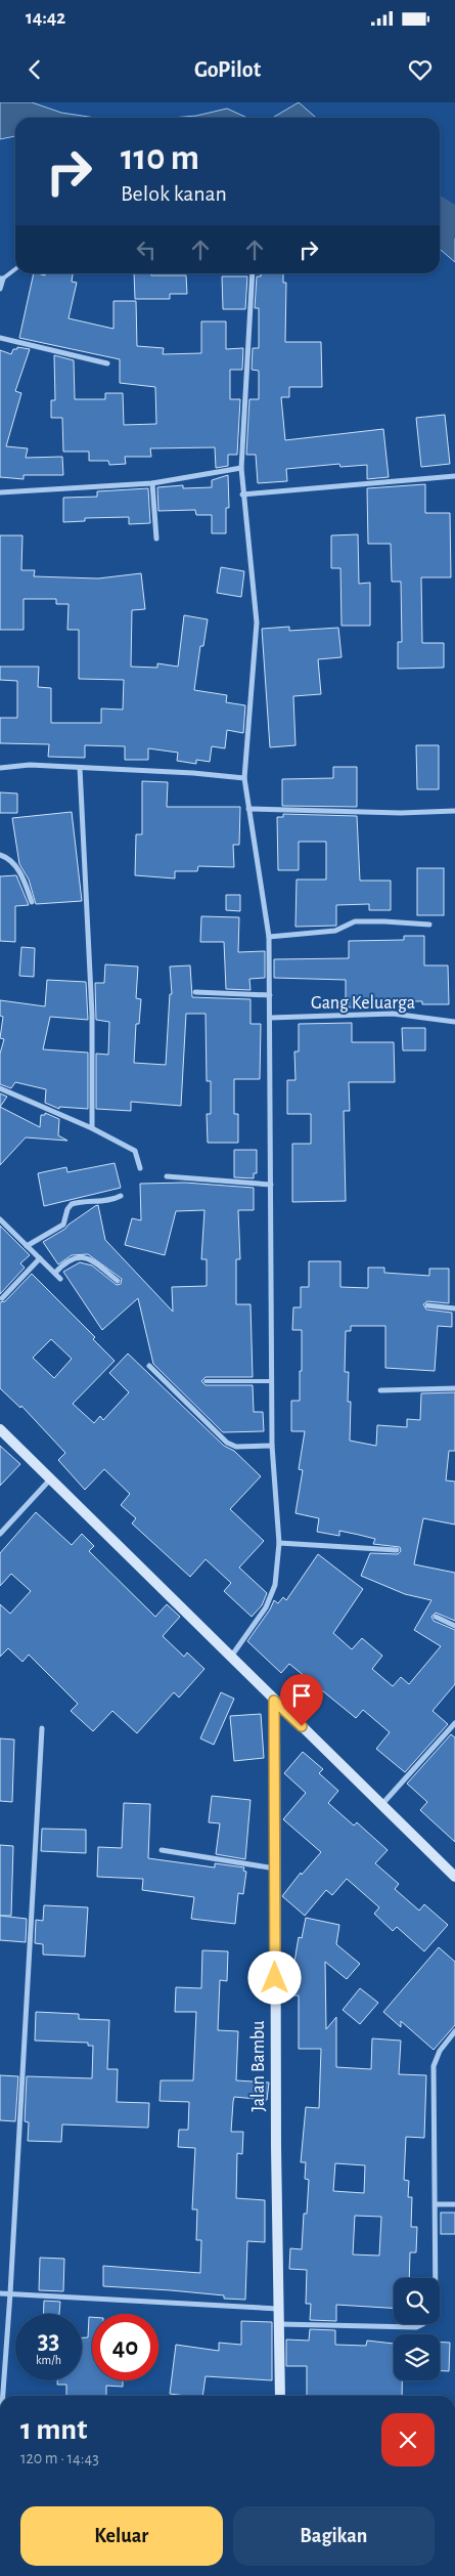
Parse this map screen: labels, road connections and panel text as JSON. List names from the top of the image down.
{
  "streets": {
    "street": ["Gang Keluarga", "Jalan Bambu"]
  },
  "page": {
    "status": "14:42",
    "header": "GoPilot",
    "turn": ["110 m", "Belok kanan"],
    "speed": "33 km/h",
    "limit": "40",
    "heading": ["1 mnt", "120 m · 14:43"],
    "buttons": ["Keluar", "Bagikan"]
  }
}
